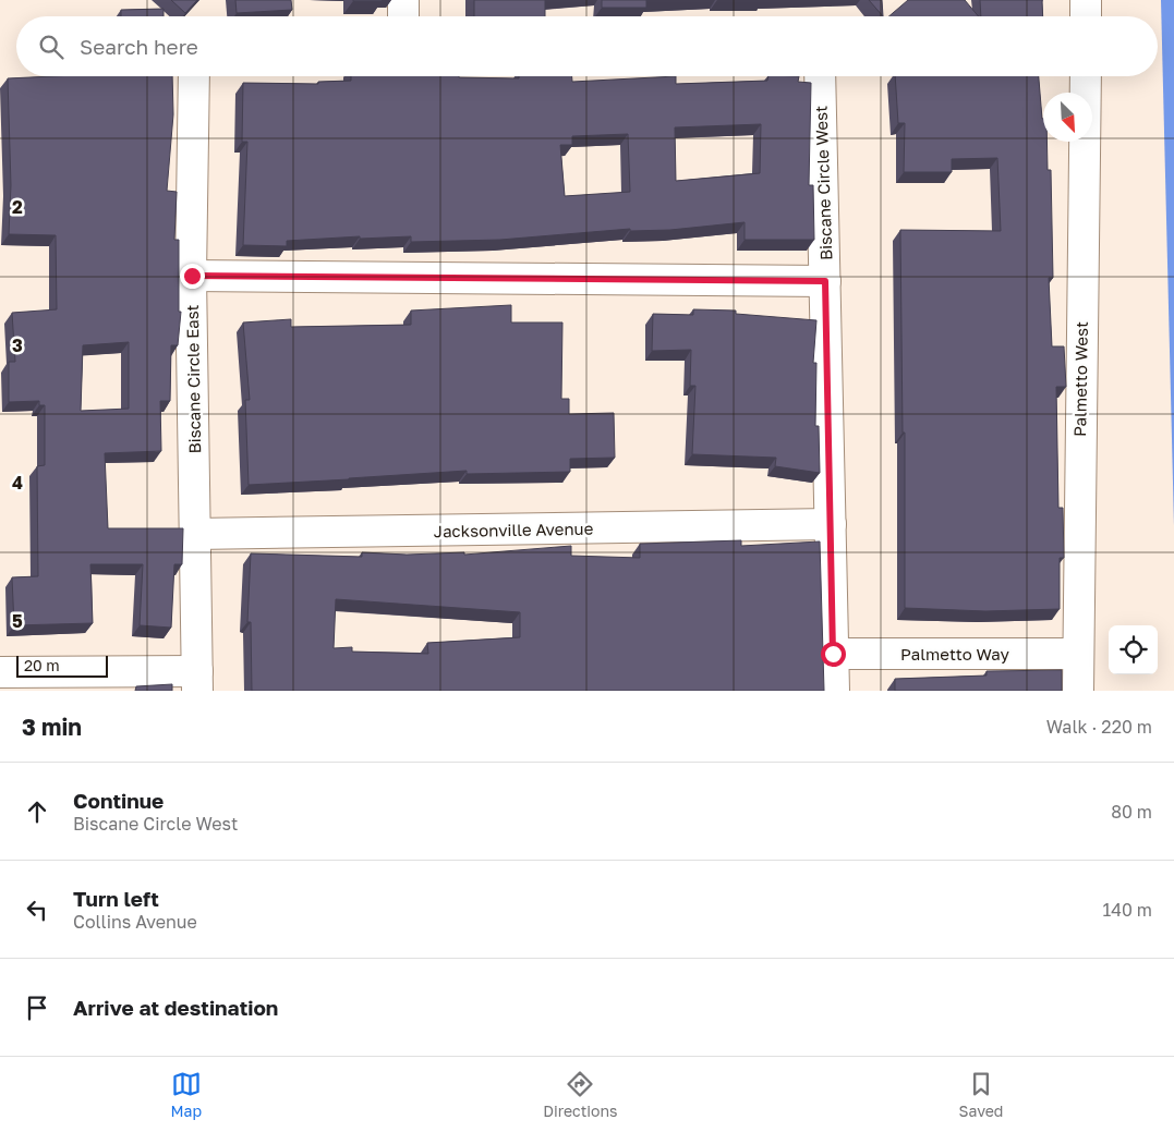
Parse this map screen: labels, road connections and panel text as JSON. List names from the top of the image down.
{
  "streets": {
    "street": [
      "Biscane Circle West",
      "Biscane Circle East",
      "Palmetto West",
      "Jacksonville Avenue",
      "Palmetto Way"
    ]
  },
  "crossings": [
    ["Biscane Circle West", "Jacksonville Avenue"],
    ["Biscane Circle West", "Palmetto Way"],
    ["Biscane Circle East", "Jacksonville Avenue"],
    ["Palmetto West", "Palmetto Way"]
  ],
  "scale_bar": "20 m",
  "north": "bottom right",
  "page": {
    "search": "Search here",
    "scale": "20 m",
    "heading": ["3 min", "Walk · 220 m"],
    "list": [
      ["Continue", "Biscane Circle West", "80 m"],
      ["Turn left", "Collins Avenue", "140 m"],
      "Arrive at destination"
    ],
    "nav": ["Map", "Directions", "Saved"]
  },
  "grid": {
    "rows": [
      "2",
      "3",
      "4",
      "5"
    ]
  }
}
